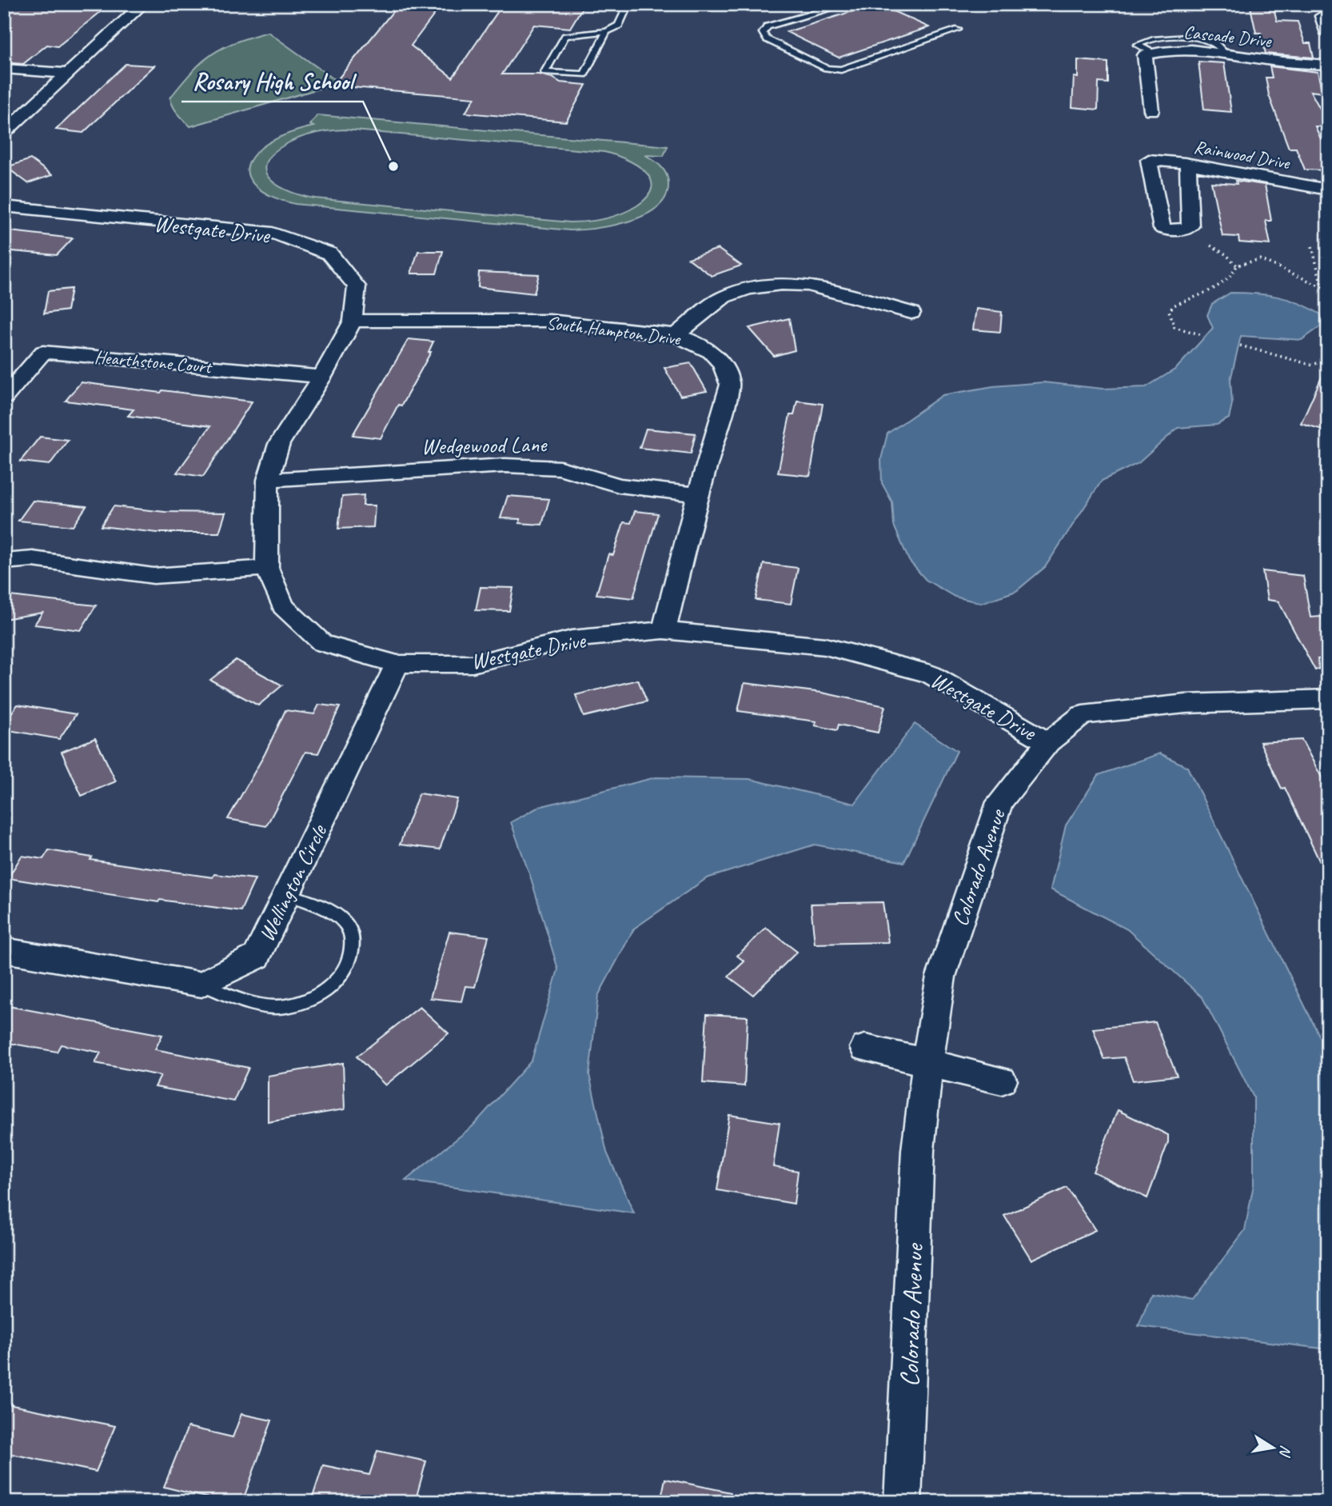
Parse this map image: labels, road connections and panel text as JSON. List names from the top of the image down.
{
  "streets": {
    "street": [
      "Cascade Drive",
      "Rainwood Drive",
      "Westgate Drive",
      "South Hampton Drive",
      "Hearthstone Court",
      "Wedgewood Lane",
      "Colorado Avenue",
      "Wellington Circle"
    ]
  },
  "crossings": [
    ["Westgate Drive", "South Hampton Drive"],
    ["Westgate Drive", "Hearthstone Court"],
    ["Westgate Drive", "Wedgewood Lane"],
    ["Westgate Drive", "Colorado Avenue"],
    ["Westgate Drive", "Wellington Circle"],
    ["South Hampton Drive", "Wedgewood Lane"]
  ],
  "places": ["Rosary High School"],
  "north": "right"
}
